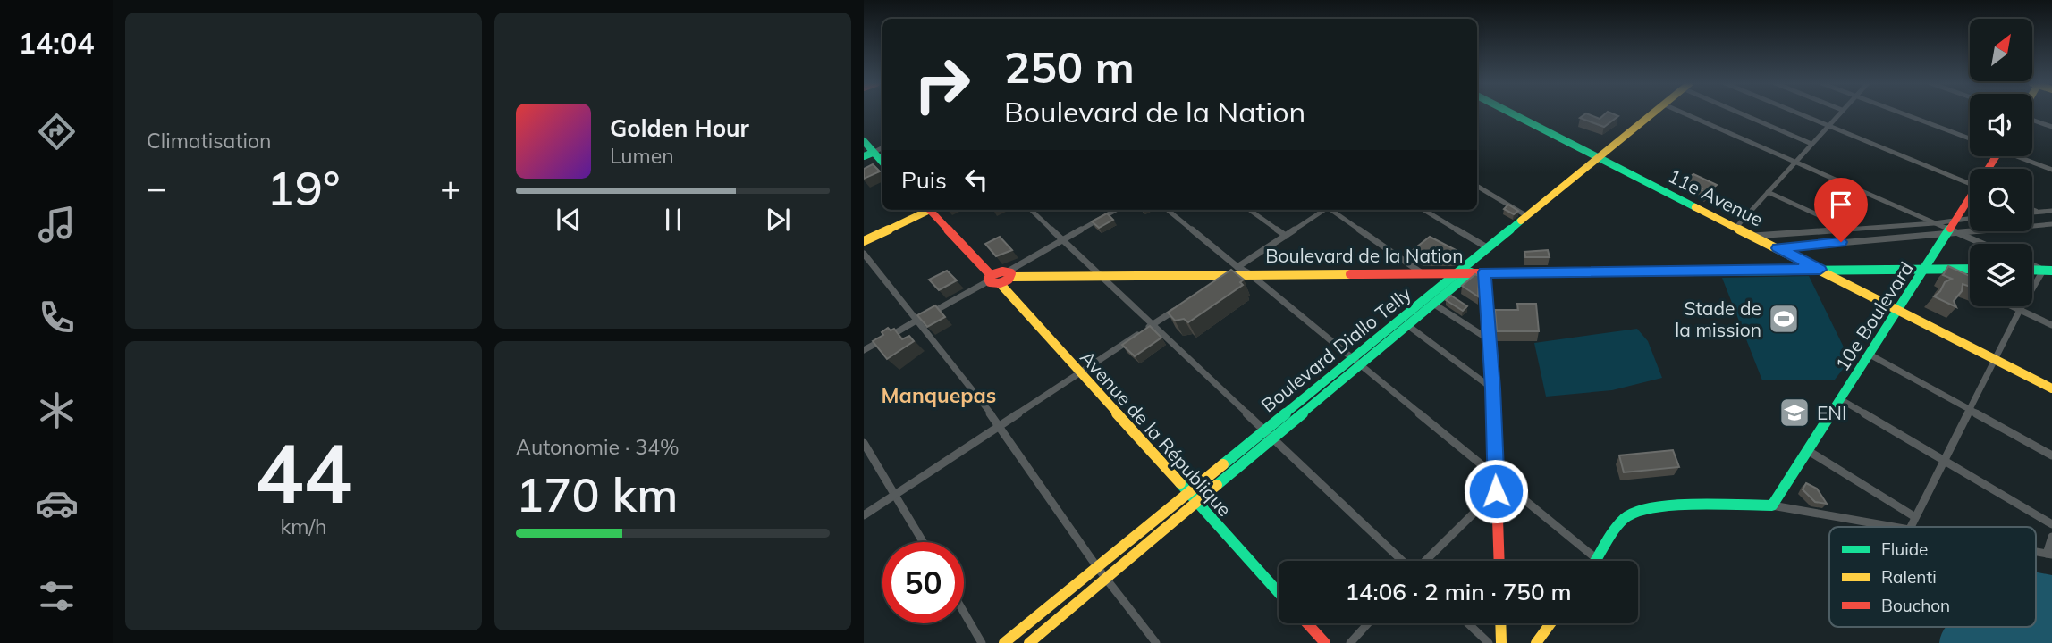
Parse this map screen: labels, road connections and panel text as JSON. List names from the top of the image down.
{
  "streets": {
    "main road": [
      "11e Avenue",
      "Boulevard de la Nation",
      "10e Boulevard",
      "Boulevard Diallo Telly",
      "Avenue de la République"
    ]
  },
  "crossings": [
    ["11e Avenue", "Boulevard de la Nation"],
    ["11e Avenue", "10e Boulevard"],
    ["11e Avenue", "Boulevard Diallo Telly"],
    ["Boulevard de la Nation", "10e Boulevard"],
    ["Boulevard de la Nation", "Boulevard Diallo Telly"],
    ["Boulevard Diallo Telly", "Avenue de la République"]
  ],
  "districts": ["Manquepas"],
  "places": {
    "sports": ["Stade de la mission"],
    "school or university": ["ENI"]
  },
  "legend": ["Fluide", "Ralenti", "Bouchon"],
  "north": "top right",
  "page": {
    "tabs": "14:04",
    "tile": [
      "Climatisation",
      ["44", "km/h"],
      ["Autonomie · 34%", "170 km"]
    ],
    "turn": ["250 m", "Boulevard de la Nation"],
    "song": ["Golden Hour", "Lumen"],
    "then": "Puis",
    "heat": ["−", "19°", "+"],
    "limit": "50",
    "trip": "14:06 · 2 min · 750 m"
  }
}
